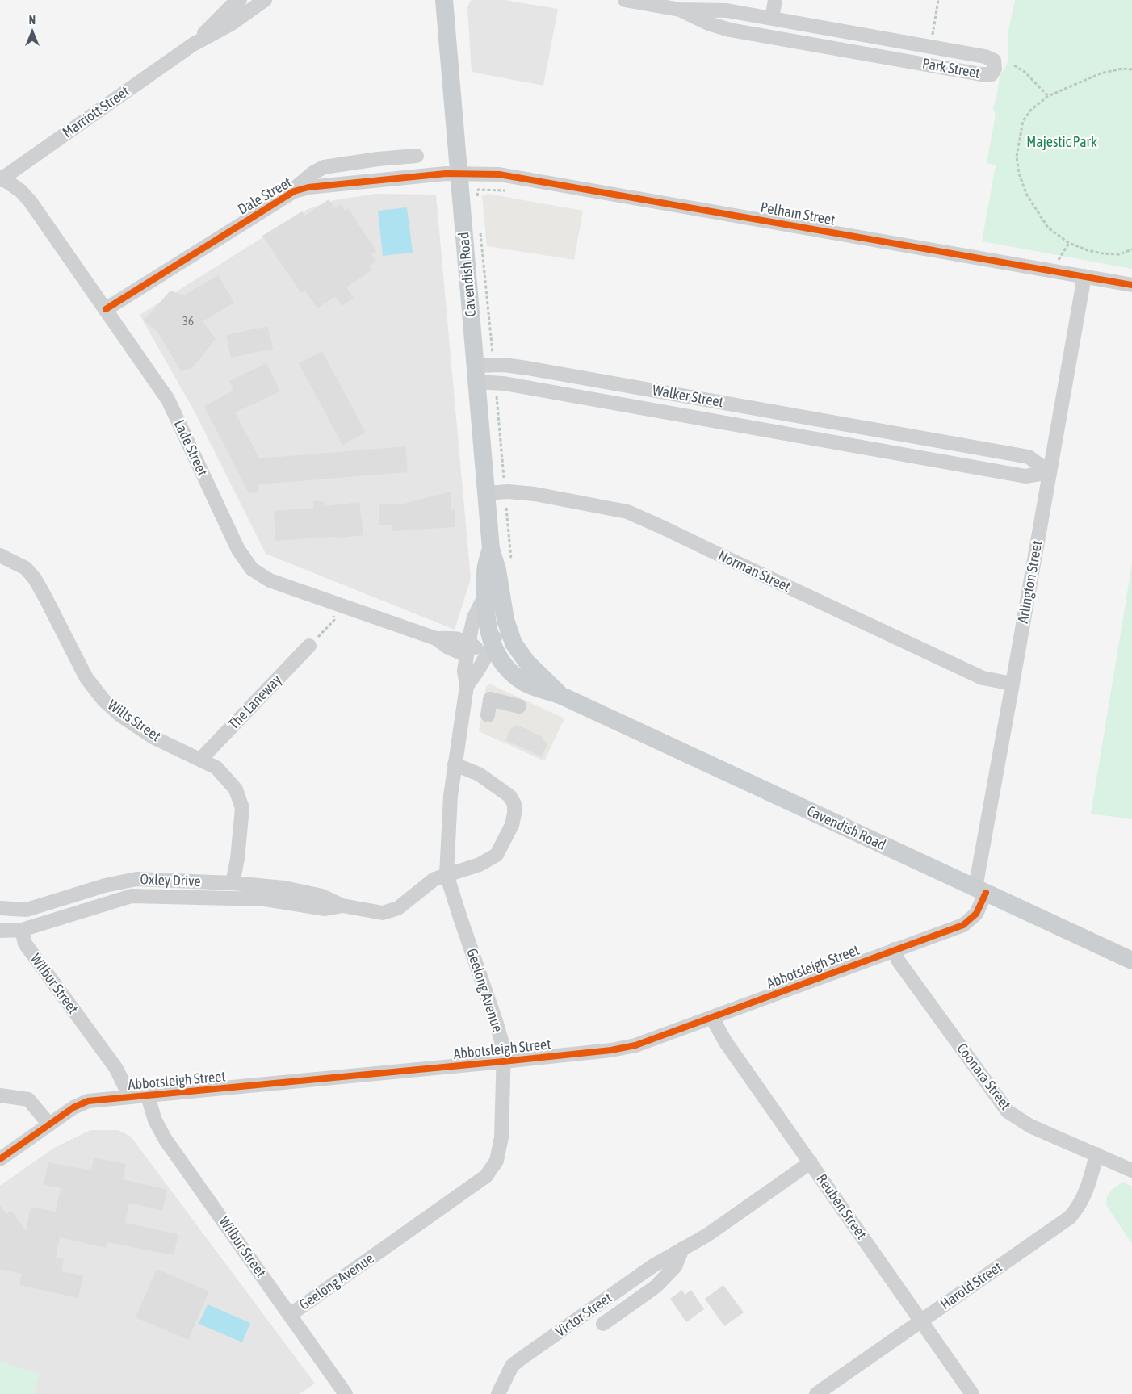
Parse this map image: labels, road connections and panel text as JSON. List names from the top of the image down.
{
  "streets": {
    "main road": ["Cavendish Road"],
    "street": [
      "Park Street",
      "Marriott Street",
      "Dale Street",
      "Pelham Street",
      "Walker Street",
      "Lade Street",
      "Norman Street",
      "Arlington Street",
      "The Laneway",
      "Wills Street",
      "Oxley Drive",
      "Abbotsleigh Street",
      "Wilbur Street",
      "Geelong Avenue",
      "Coonara Street",
      "Reuben Street",
      "Harold Street",
      "Victor Street"
    ]
  },
  "crossings": [
    ["Marriott Street", "Lade Street"],
    ["Dale Street", "Pelham Street"],
    ["Dale Street", "Cavendish Road"],
    ["Dale Street", "Lade Street"],
    ["Pelham Street", "Cavendish Road"],
    ["Pelham Street", "Arlington Street"],
    ["Cavendish Road", "Walker Street"],
    ["Cavendish Road", "Norman Street"],
    ["Cavendish Road", "Arlington Street"],
    ["Cavendish Road", "Abbotsleigh Street"],
    ["Cavendish Road", "Geelong Avenue"],
    ["Walker Street", "Arlington Street"],
    ["Lade Street", "Geelong Avenue"],
    ["Norman Street", "Arlington Street"],
    ["Arlington Street", "Abbotsleigh Street"],
    ["The Laneway", "Wills Street"],
    ["Wills Street", "Oxley Drive"],
    ["Oxley Drive", "Wilbur Street"],
    ["Oxley Drive", "Geelong Avenue"],
    ["Abbotsleigh Street", "Wilbur Street"],
    ["Abbotsleigh Street", "Geelong Avenue"],
    ["Abbotsleigh Street", "Coonara Street"],
    ["Abbotsleigh Street", "Reuben Street"],
    ["Wilbur Street", "Geelong Avenue"],
    ["Coonara Street", "Harold Street"],
    ["Reuben Street", "Harold Street"],
    ["Reuben Street", "Victor Street"]
  ],
  "parks": ["Majestic Park"],
  "house_numbers": ["36"],
  "north": "top"
}
